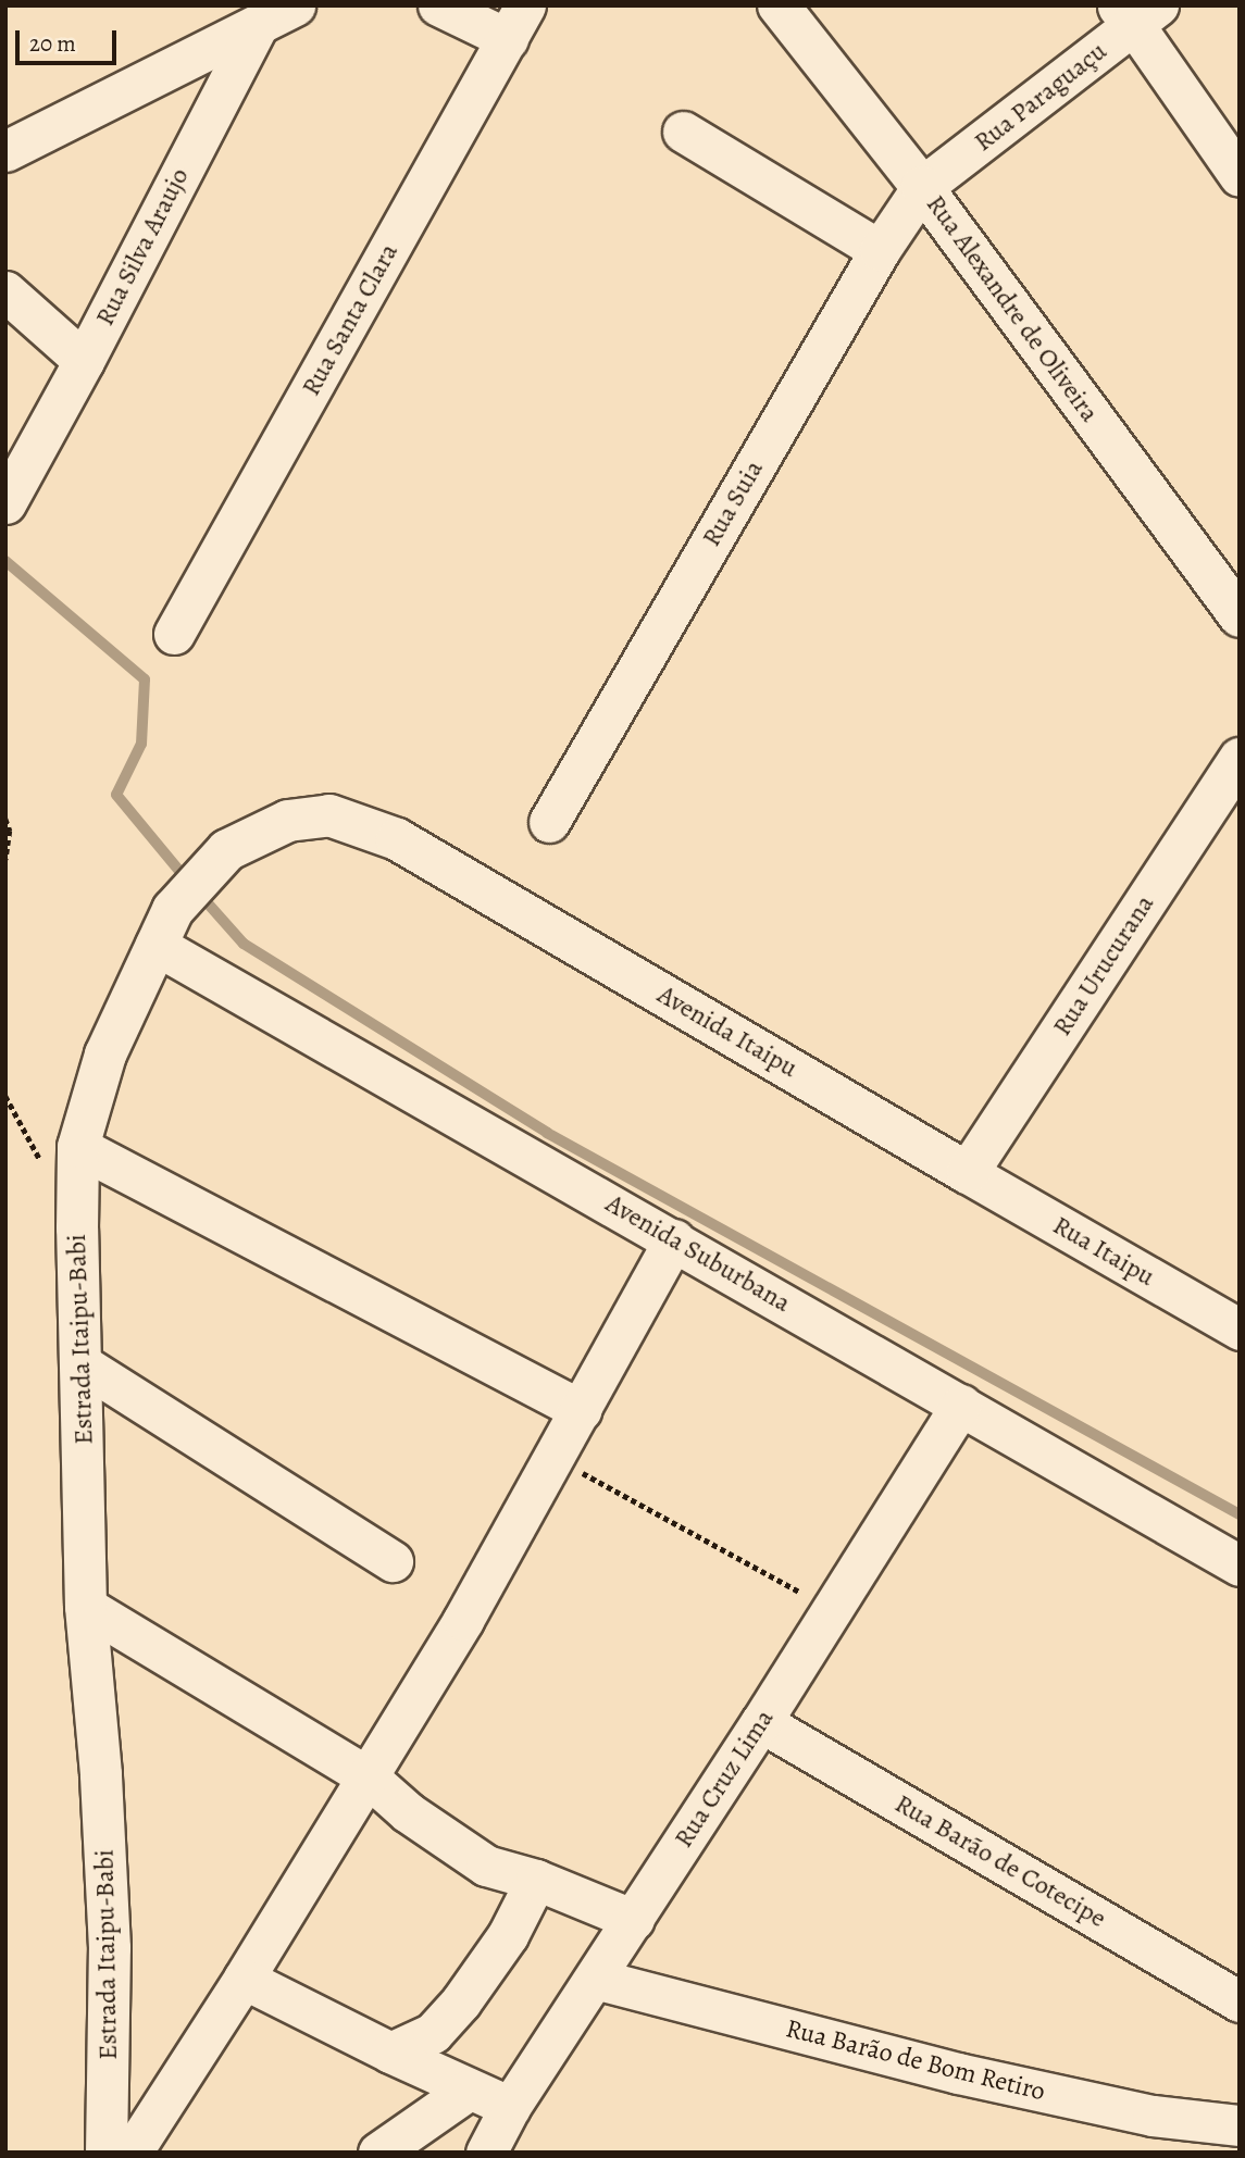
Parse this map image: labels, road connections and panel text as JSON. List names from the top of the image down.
{
  "streets": {
    "street": [
      "Rua Paraguaçu",
      "Rua Silva Araujo",
      "Rua Alexandre de Oliveira",
      "Rua Santa Clara",
      "Rua Suia",
      "Rua Urucurana",
      "Avenida Itaipu",
      "Rua Itaipu",
      "Avenida Suburbana",
      "Estrada Itaipu-Babi",
      "Rua Cruz Lima",
      "Rua Barão de Cotecipe",
      "Rua Barão de Bom Retiro"
    ]
  },
  "crossings": [
    ["Rua Paraguaçu", "Rua Alexandre de Oliveira"],
    ["Rua Paraguaçu", "Rua Suia"],
    ["Rua Alexandre de Oliveira", "Rua Suia"],
    ["Rua Urucurana", "Avenida Itaipu"],
    ["Rua Urucurana", "Rua Itaipu"],
    ["Avenida Itaipu", "Rua Itaipu"],
    ["Avenida Itaipu", "Estrada Itaipu-Babi"],
    ["Avenida Suburbana", "Estrada Itaipu-Babi"],
    ["Avenida Suburbana", "Rua Cruz Lima"],
    ["Rua Cruz Lima", "Rua Barão de Cotecipe"],
    ["Rua Cruz Lima", "Rua Barão de Bom Retiro"]
  ],
  "scale_bar": "20 m"
}
